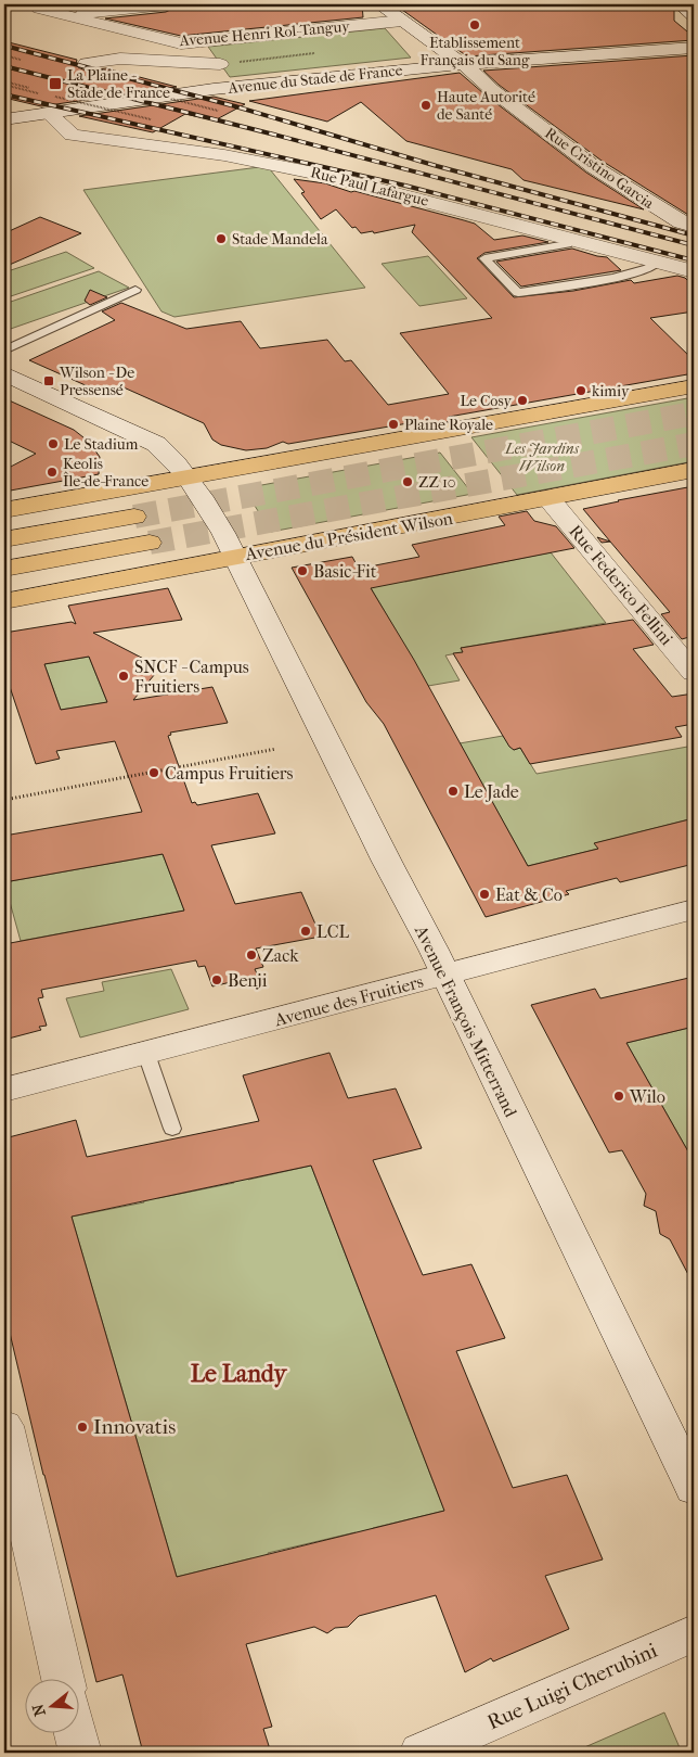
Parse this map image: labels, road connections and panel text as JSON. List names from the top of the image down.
{
  "streets": {
    "main road": ["Avenue du Président Wilson"],
    "street": [
      "Avenue Henri Rol-Tanguy",
      "Avenue du Stade de France",
      "Rue Cristino Garcia",
      "Rue Paul Lafargue",
      "Rue Federico Fellini",
      "Avenue des Fruitiers",
      "Avenue François Mitterrand",
      "Rue Luigi Cherubini"
    ]
  },
  "crossings": [
    ["Avenue Henri Rol-Tanguy", "Rue Cristino Garcia"],
    ["Avenue du Stade de France", "Rue Cristino Garcia"],
    ["Avenue du Stade de France", "Rue Paul Lafargue"],
    ["Avenue du Président Wilson", "Rue Federico Fellini"],
    ["Avenue du Président Wilson", "Avenue François Mitterrand"],
    ["Avenue des Fruitiers", "Avenue François Mitterrand"]
  ],
  "districts": ["Le Landy"],
  "parks": ["Les Jardins Wilson"],
  "places": {
    "other": [
      "Etablissement Français du Sang",
      "Haute Autorité de Santé",
      "Stade Mandela",
      "kimiy",
      "Le Cosy",
      "Plaine Royale",
      "Le Stadium",
      "Keolis Île-de-France",
      "ZZ 10",
      "Basic-Fit",
      "SNCF - Campus Fruitiers",
      "Campus Fruitiers",
      "Le Jade",
      "Eat & Co",
      "LCL",
      "Zack",
      "Benji",
      "Wilo",
      "Innovatis"
    ],
    "transit": ["La Plaine - Stade de France", "Wilson - De Pressensé"]
  },
  "north": "left"
}
